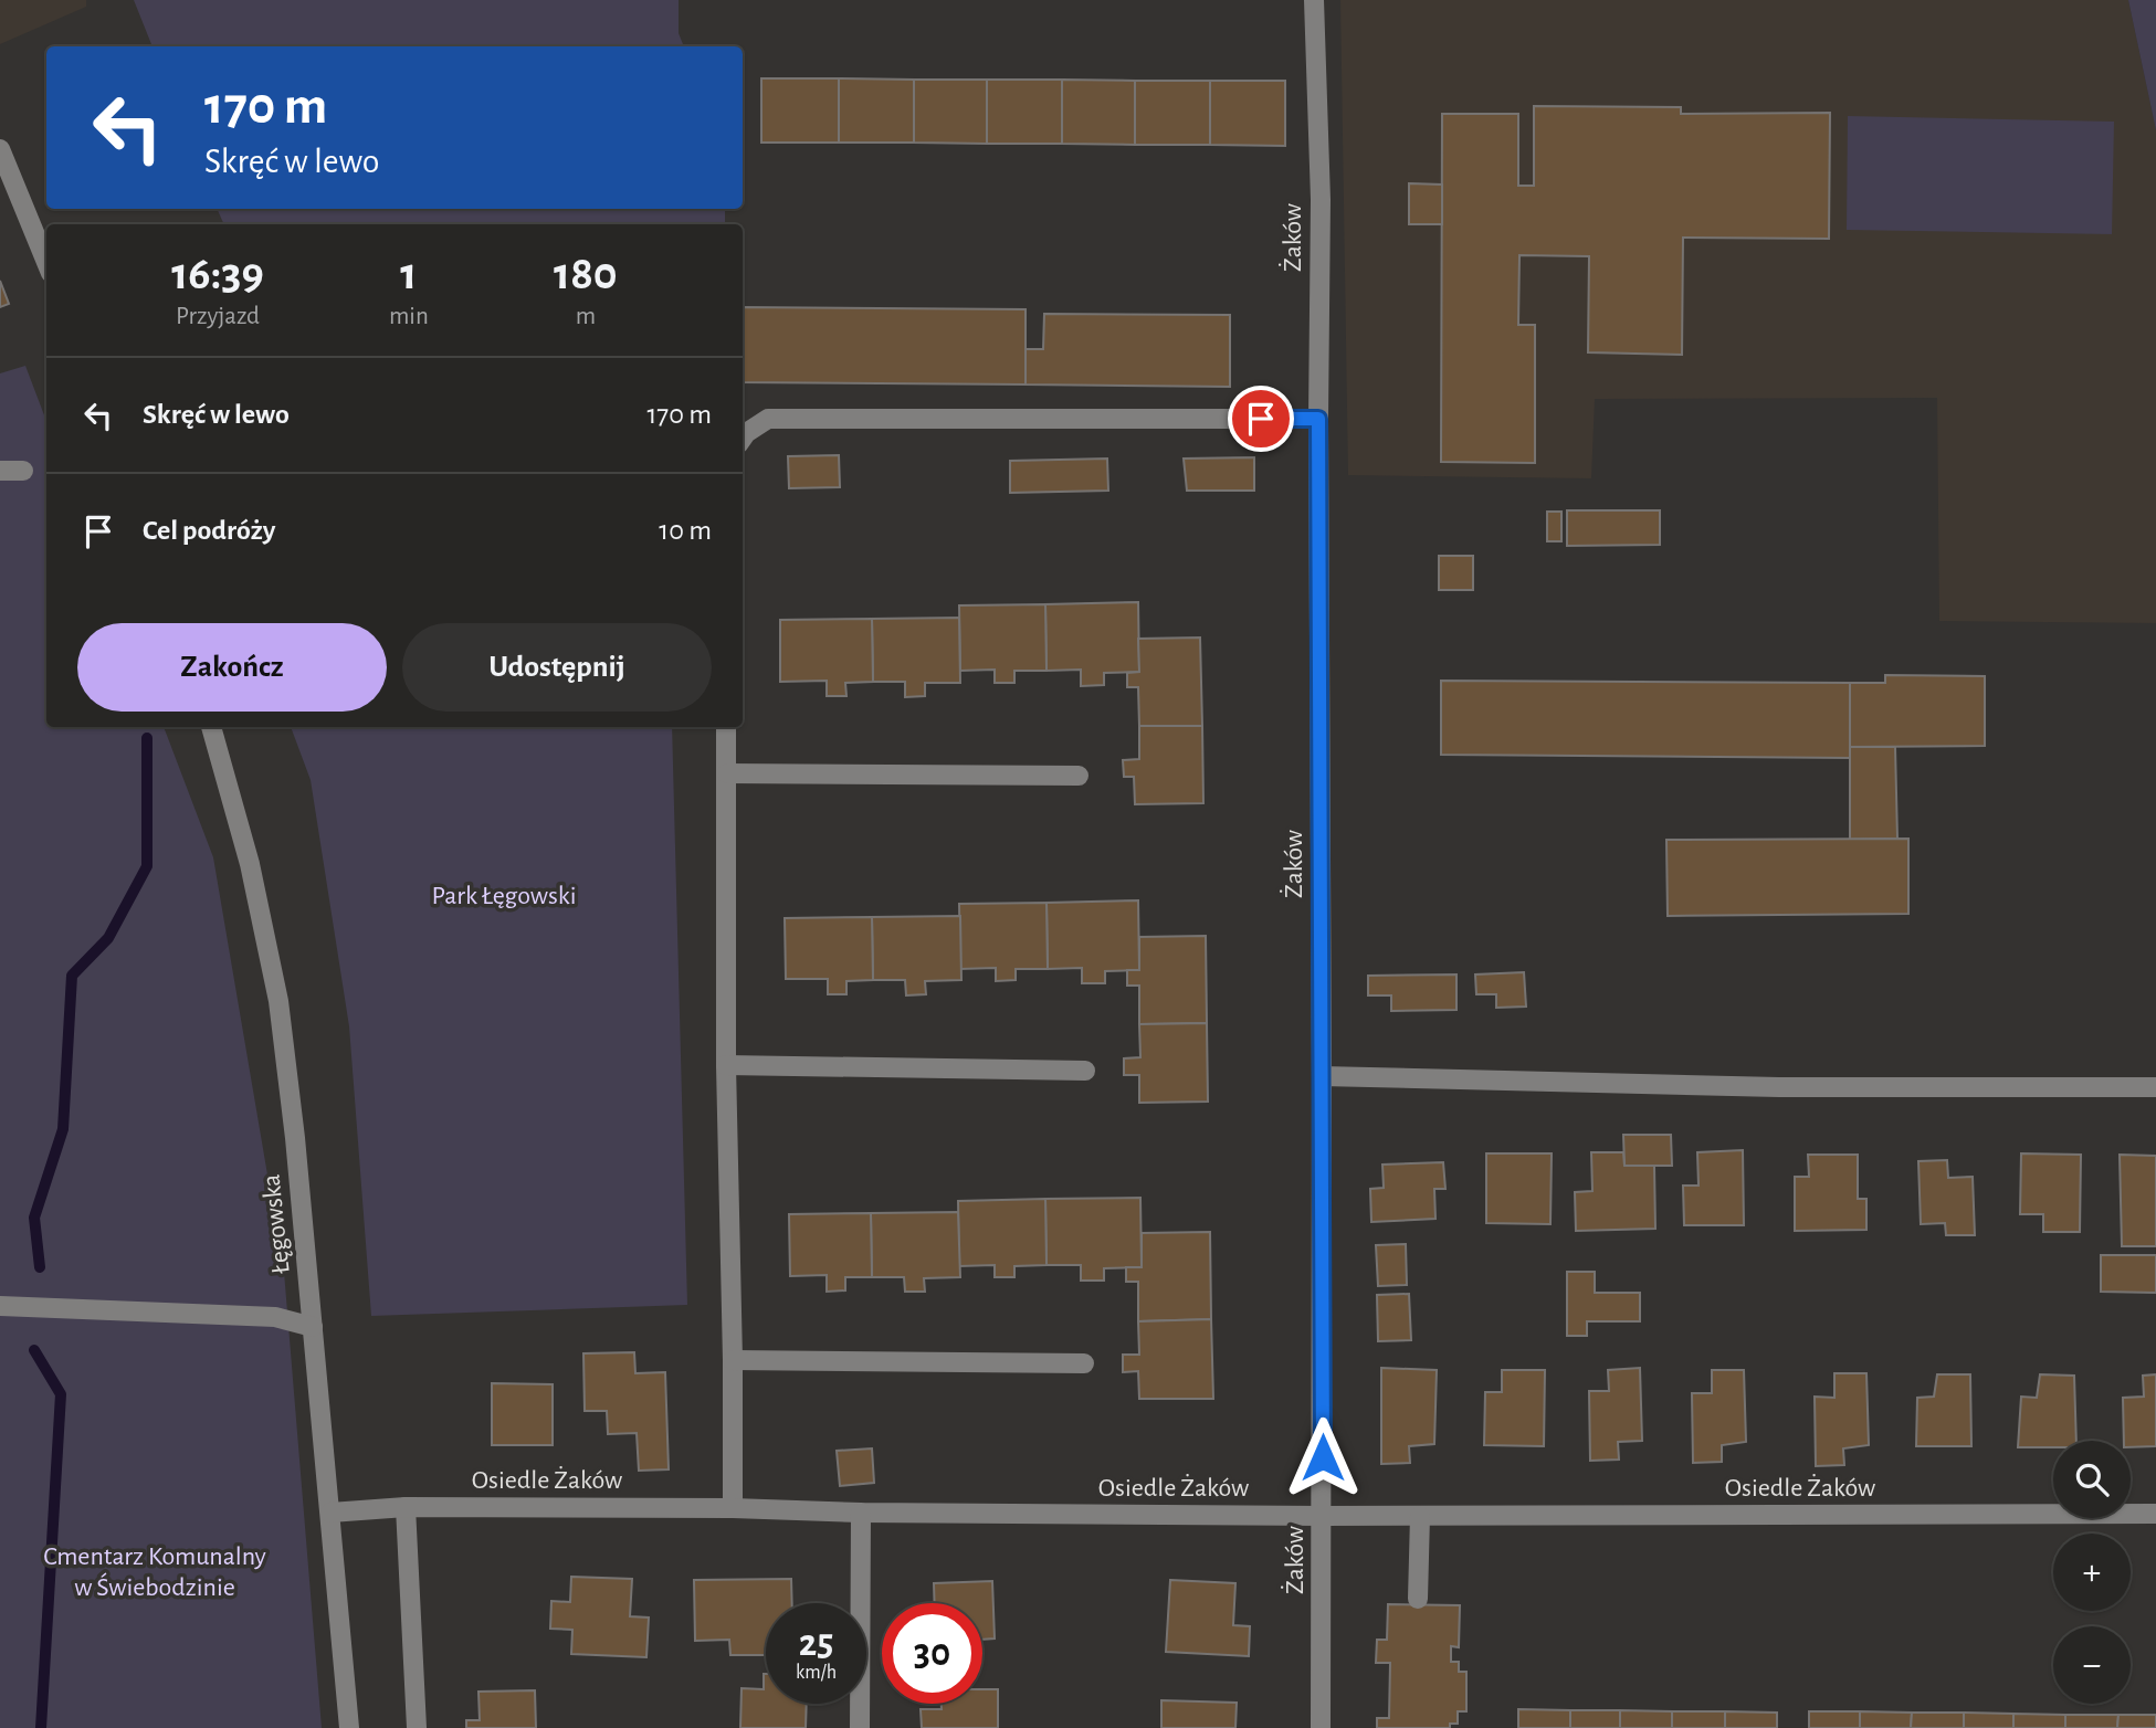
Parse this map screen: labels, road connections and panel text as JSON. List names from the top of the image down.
{
  "streets": {
    "street": ["Żaków", "Łęgowska", "Osiedle Żaków"]
  },
  "crossings": [
    ["Żaków", "Osiedle Żaków"],
    ["Łęgowska", "Osiedle Żaków"]
  ],
  "parks": ["Park Łęgowski", "Cmentarz Komunalny w Świebodzinie"],
  "page": {
    "turn": ["170 m", "Skręć w lewo"],
    "eta": [
      "16:39",
      "Przyjazd",
      "1",
      "min",
      "180",
      "m"
    ],
    "list": [
      {
        "name": "Skręć w lewo",
        "value": "170 m"
      },
      {
        "name": "Cel podróży",
        "value": "10 m"
      }
    ],
    "buttons": ["Zakończ", "Udostępnij"],
    "map_buttons": ["+", "−"],
    "speed": "25 km/h",
    "limit": "30"
  }
}
